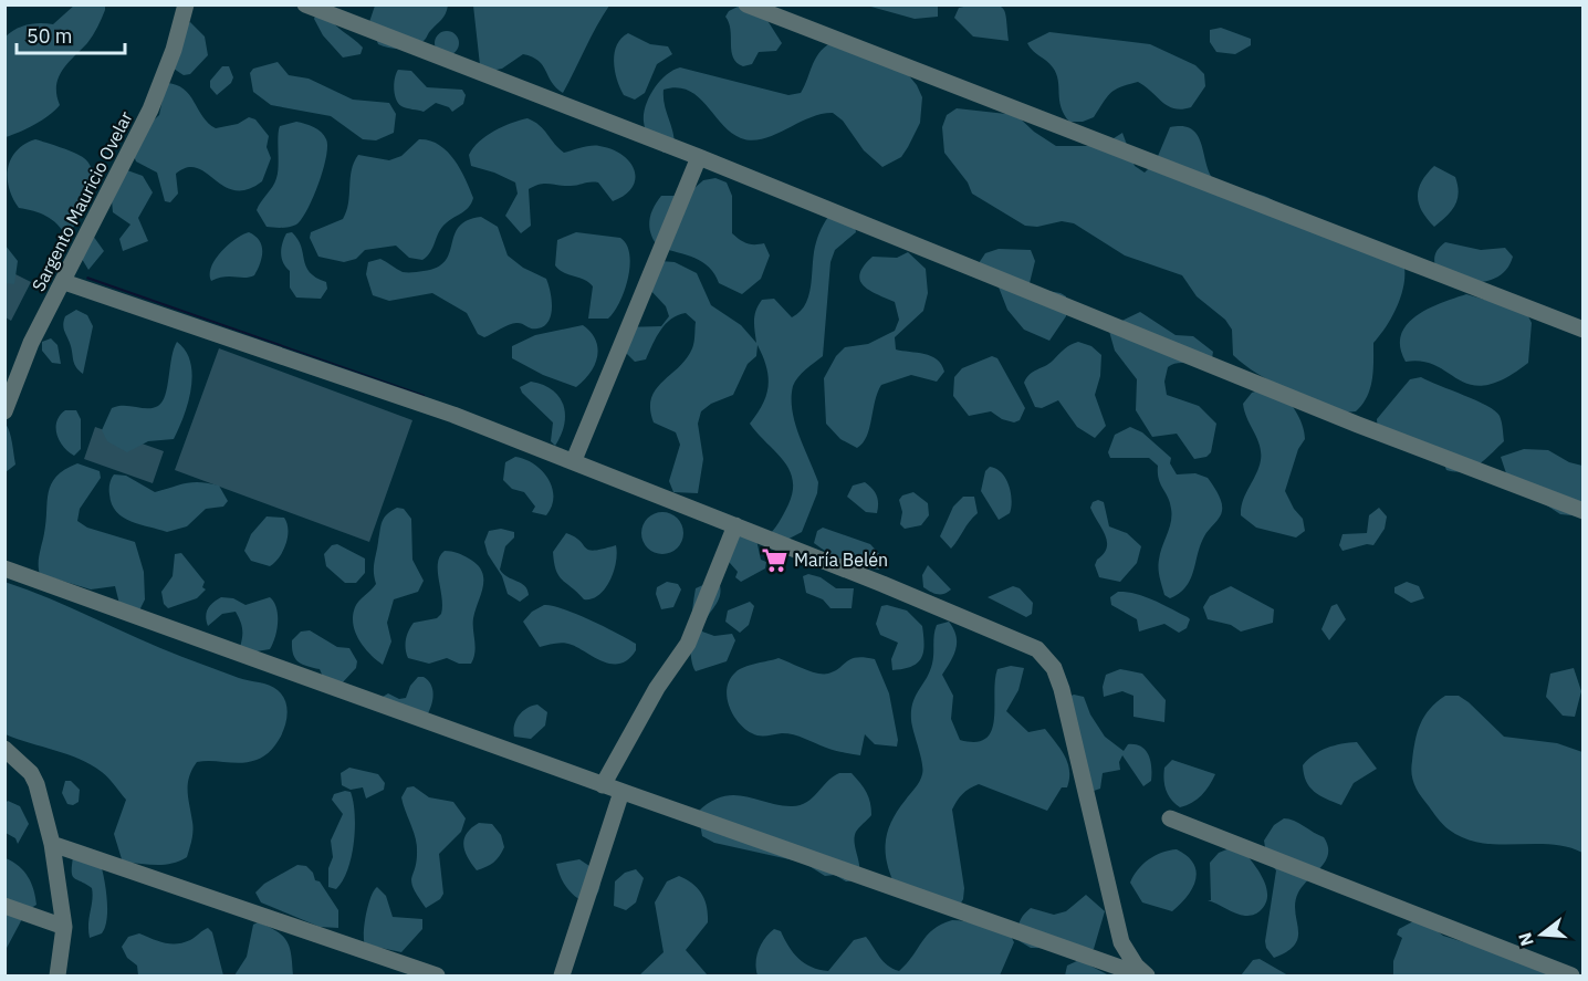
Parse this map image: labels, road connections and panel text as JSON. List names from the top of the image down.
{
  "streets": {
    "street": ["Sargento Mauricio Ovelar"]
  },
  "places": {
    "supermarket": ["María Belén"]
  },
  "scale_bar": "50 m",
  "north": "left"
}
